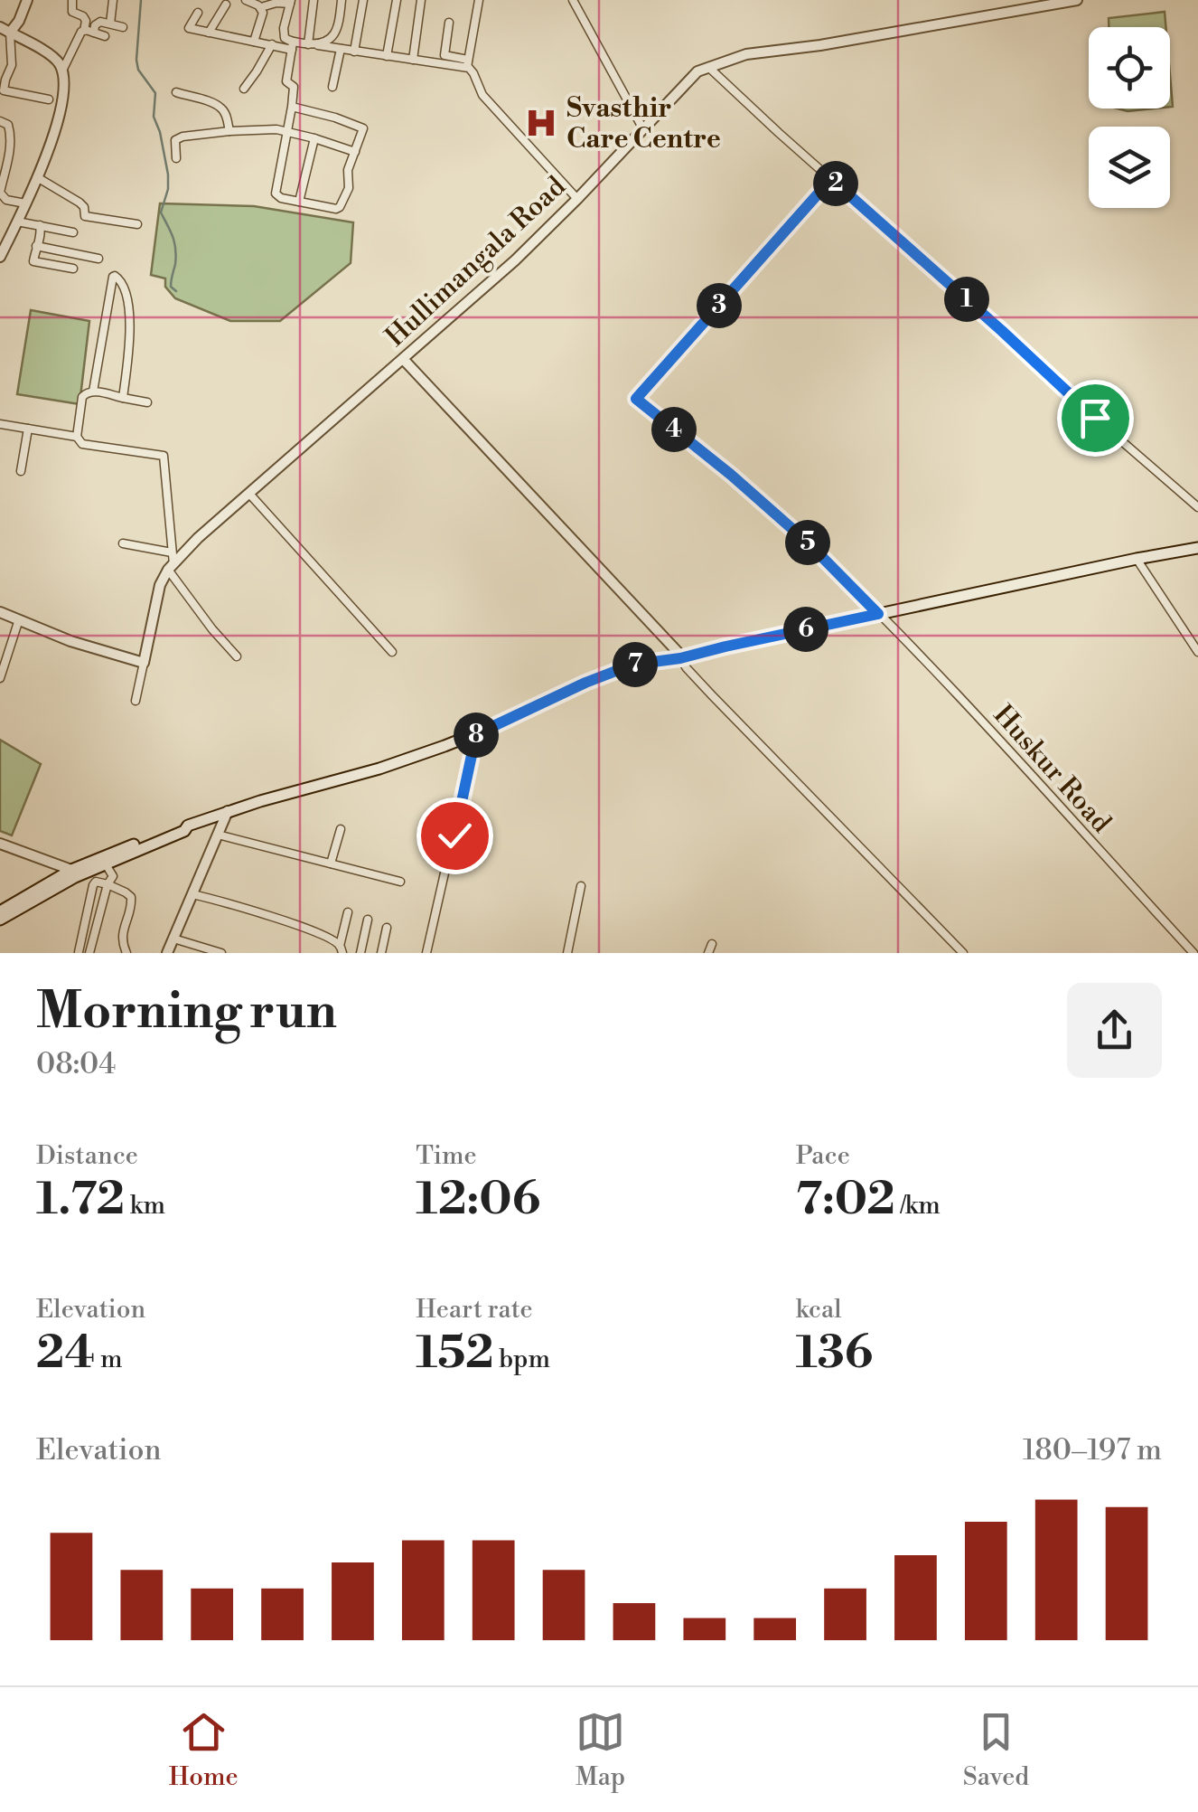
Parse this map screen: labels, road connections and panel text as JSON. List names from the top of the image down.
{
  "streets": {
    "street": ["Hullimangala Road", "Huskur Road"]
  },
  "places": {
    "hospital": ["Svasthir Care Centre"]
  },
  "page": {
    "pins": [
      "2",
      "1",
      "3",
      "4",
      "5",
      "6",
      "7",
      "8"
    ],
    "heading": ["Morning run", "08:04"],
    "stats": [
      ["Distance", "1.72 km"],
      ["Time", "12:06"],
      ["Pace", "7:02 /km"],
      ["Elevation", "24 m"],
      ["Heart rate", "152 bpm"],
      ["kcal", "136"]
    ],
    "chart": ["Elevation", "180–197 m"],
    "tabs": ["Home", "Map", "Saved"]
  }
}
